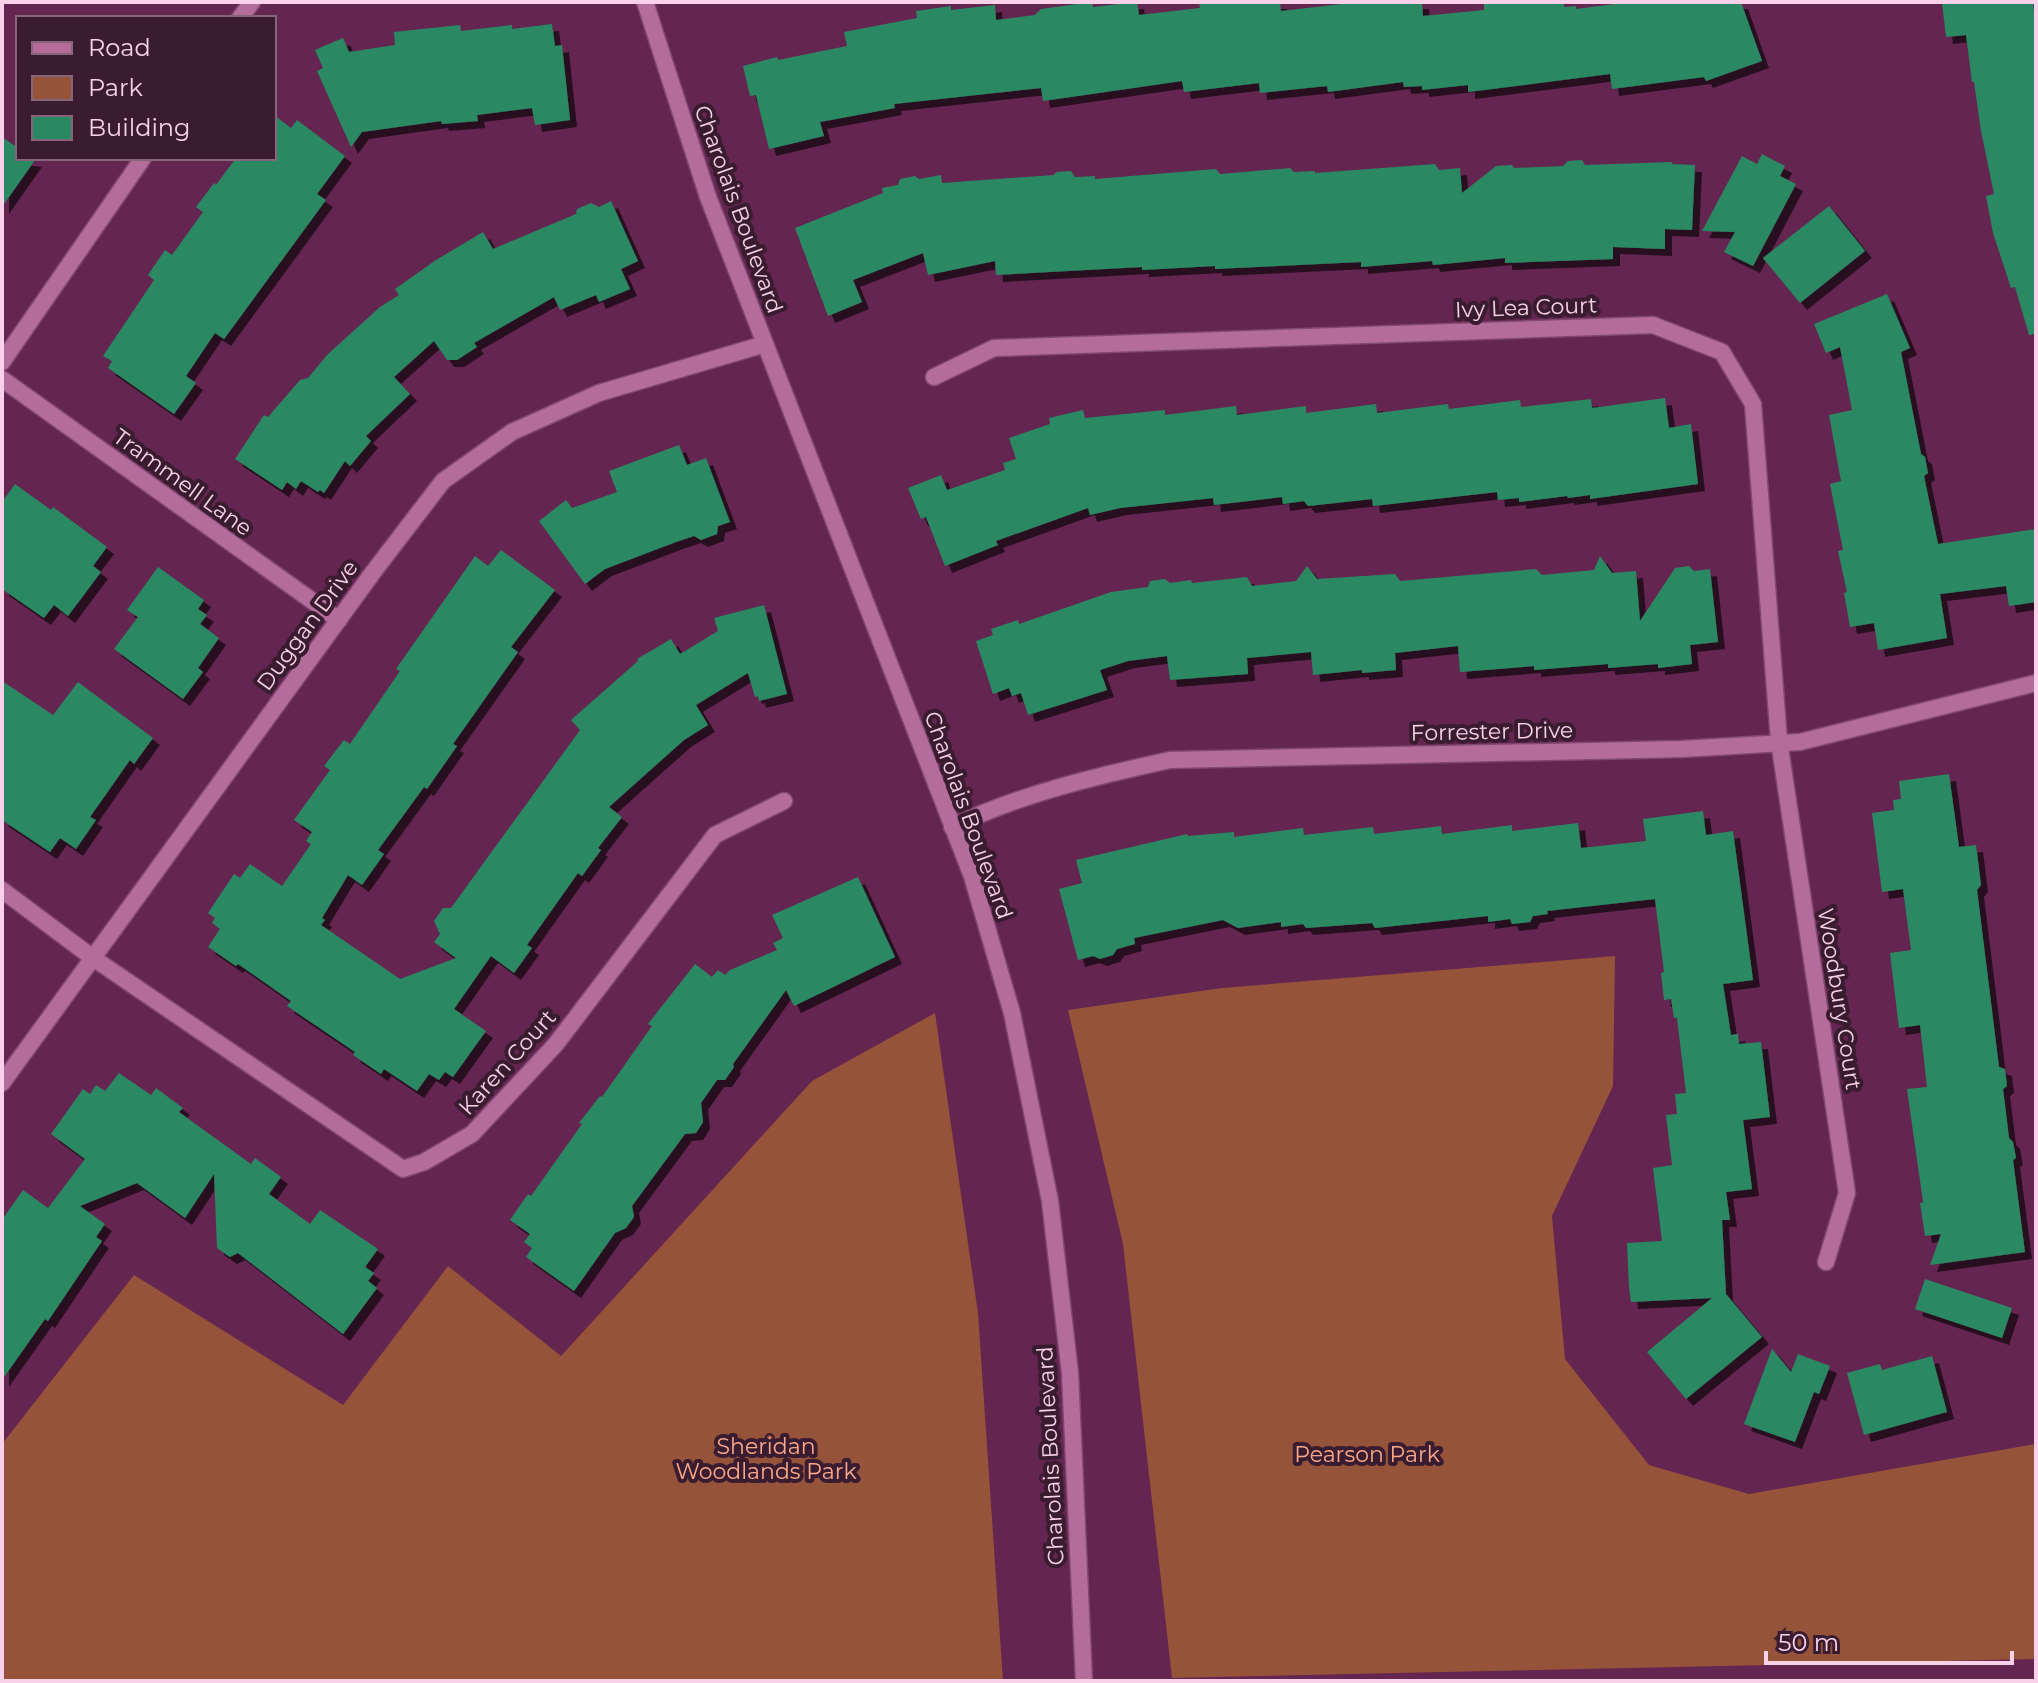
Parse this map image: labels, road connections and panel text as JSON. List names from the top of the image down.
{
  "streets": {
    "street": [
      "Charolais Boulevard",
      "Ivy Lea Court",
      "Trammell Lane",
      "Duggan Drive",
      "Forrester Drive",
      "Woodbury Court",
      "Karen Court"
    ]
  },
  "crossings": [
    ["Charolais Boulevard", "Duggan Drive"],
    ["Charolais Boulevard", "Forrester Drive"],
    ["Ivy Lea Court", "Forrester Drive"],
    ["Ivy Lea Court", "Woodbury Court"],
    ["Trammell Lane", "Duggan Drive"],
    ["Duggan Drive", "Karen Court"],
    ["Forrester Drive", "Woodbury Court"]
  ],
  "parks": ["Sheridan Woodlands Park", "Pearson Park"],
  "legend": ["Road", "Park", "Building"],
  "scale_bar": "50 m"
}
